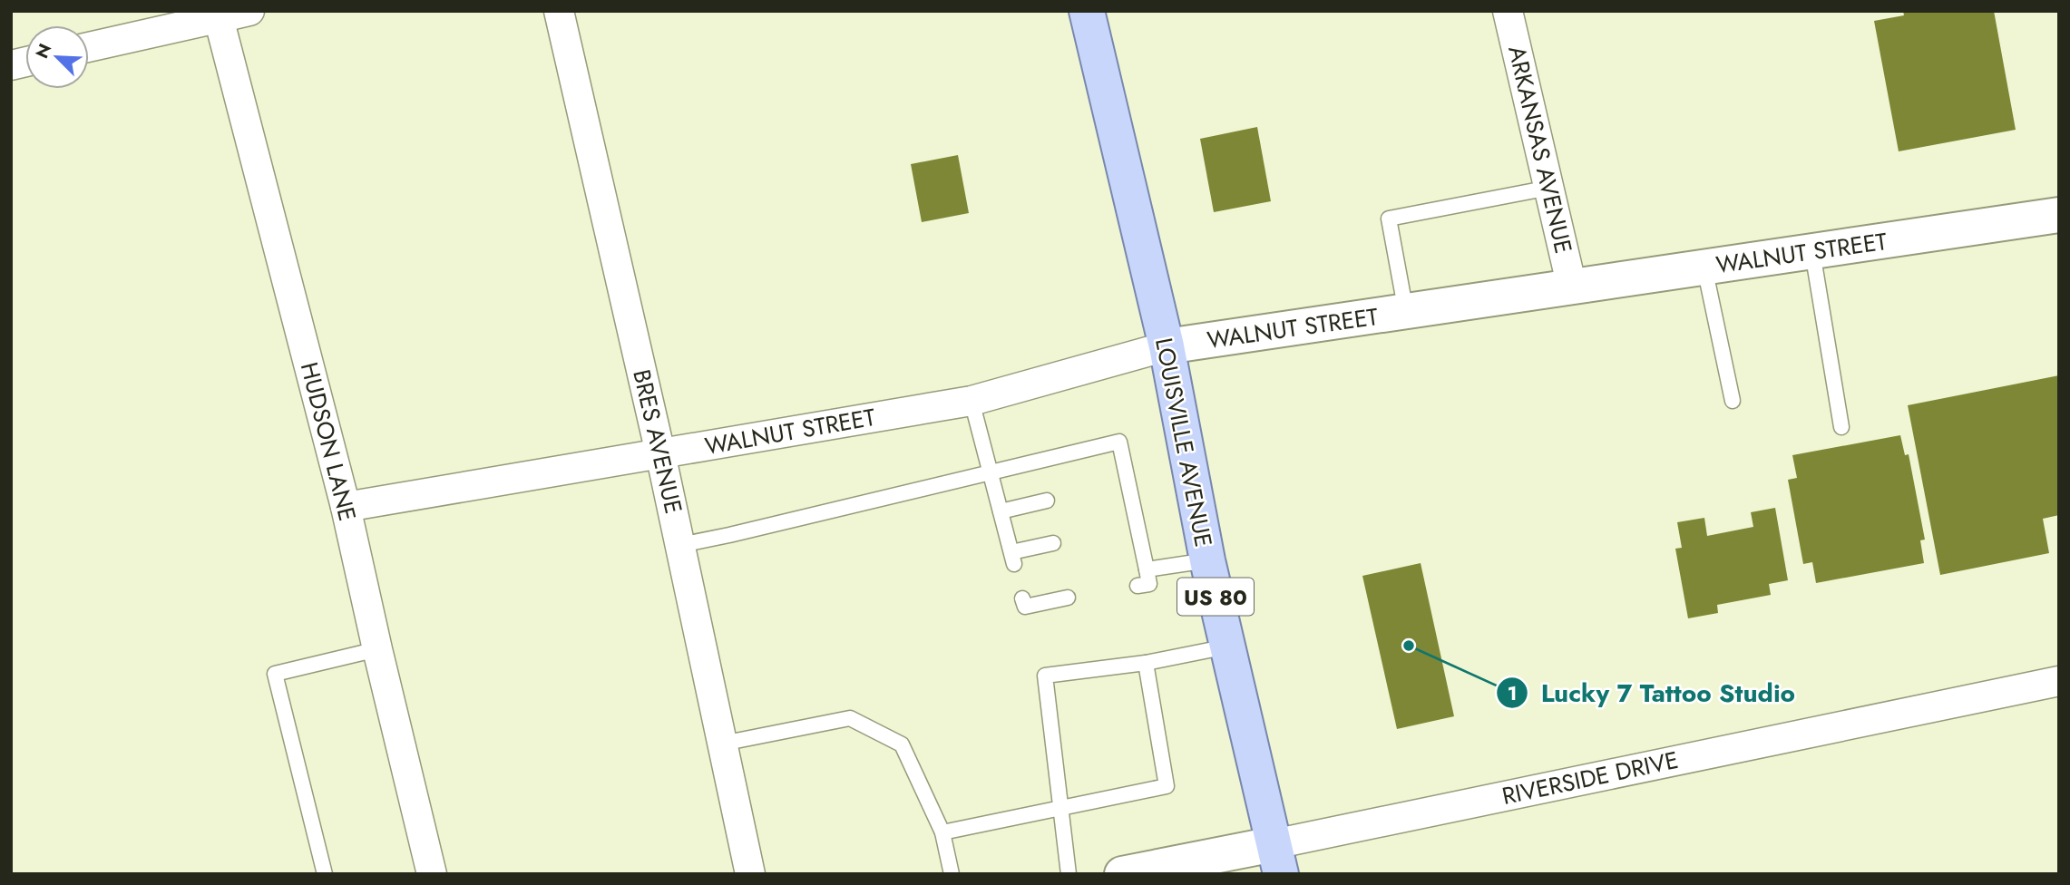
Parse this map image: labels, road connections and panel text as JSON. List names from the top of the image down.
{
  "streets": {
    "main road": ["LOUISVILLE AVENUE", "US 80"],
    "street": [
      "ARKANSAS AVENUE",
      "WALNUT STREET",
      "HUDSON LANE",
      "BRES AVENUE",
      "RIVERSIDE DRIVE"
    ]
  },
  "crossings": [
    ["ARKANSAS AVENUE", "WALNUT STREET"],
    ["WALNUT STREET", "HUDSON LANE"],
    ["WALNUT STREET", "BRES AVENUE"],
    ["WALNUT STREET", "LOUISVILLE AVENUE"],
    ["LOUISVILLE AVENUE", "RIVERSIDE DRIVE"]
  ],
  "places": ["Lucky 7 Tattoo Studio"],
  "north": "top left"
}
